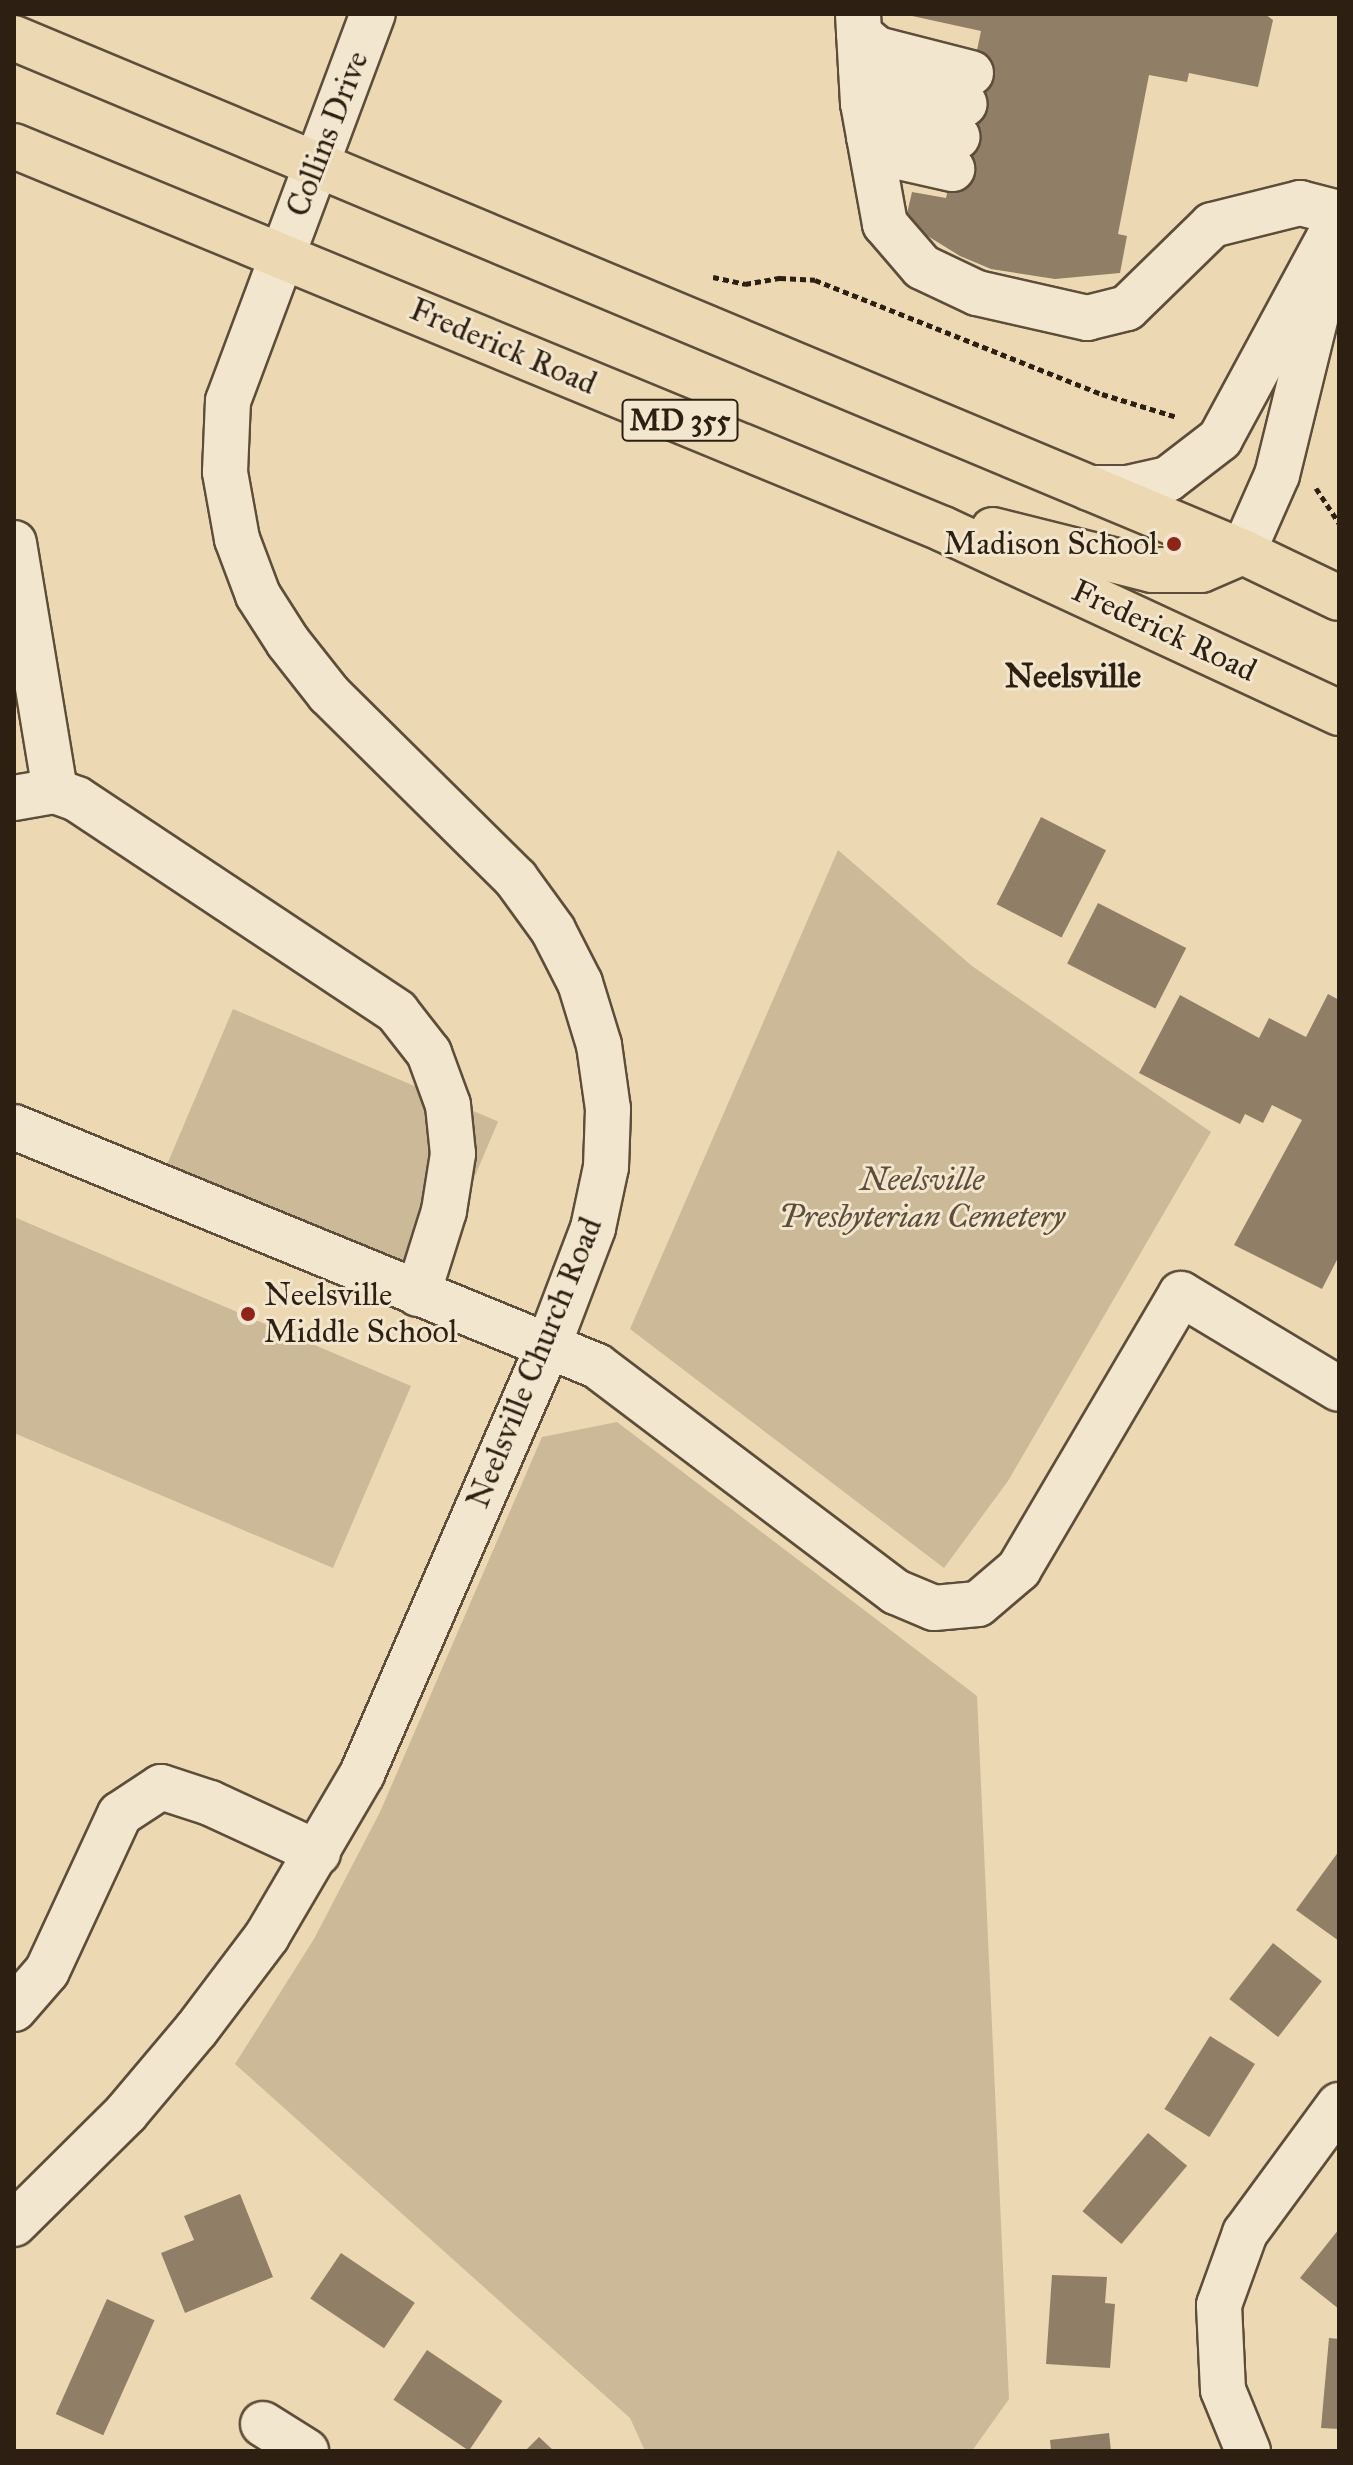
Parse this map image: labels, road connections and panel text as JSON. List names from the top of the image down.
{
  "streets": {
    "main road": ["Frederick Road", "MD 355"],
    "street": ["Collins Drive", "Neelsville Church Road"]
  },
  "crossings": [
    ["Collins Drive", "Frederick Road"],
    ["Collins Drive", "Neelsville Church Road"],
    ["Frederick Road", "Neelsville Church Road"]
  ],
  "districts": ["Neelsville"],
  "parks": ["Neelsville Presbyterian Cemetery"],
  "places": ["Madison School", "Neelsville Middle School"]
}
